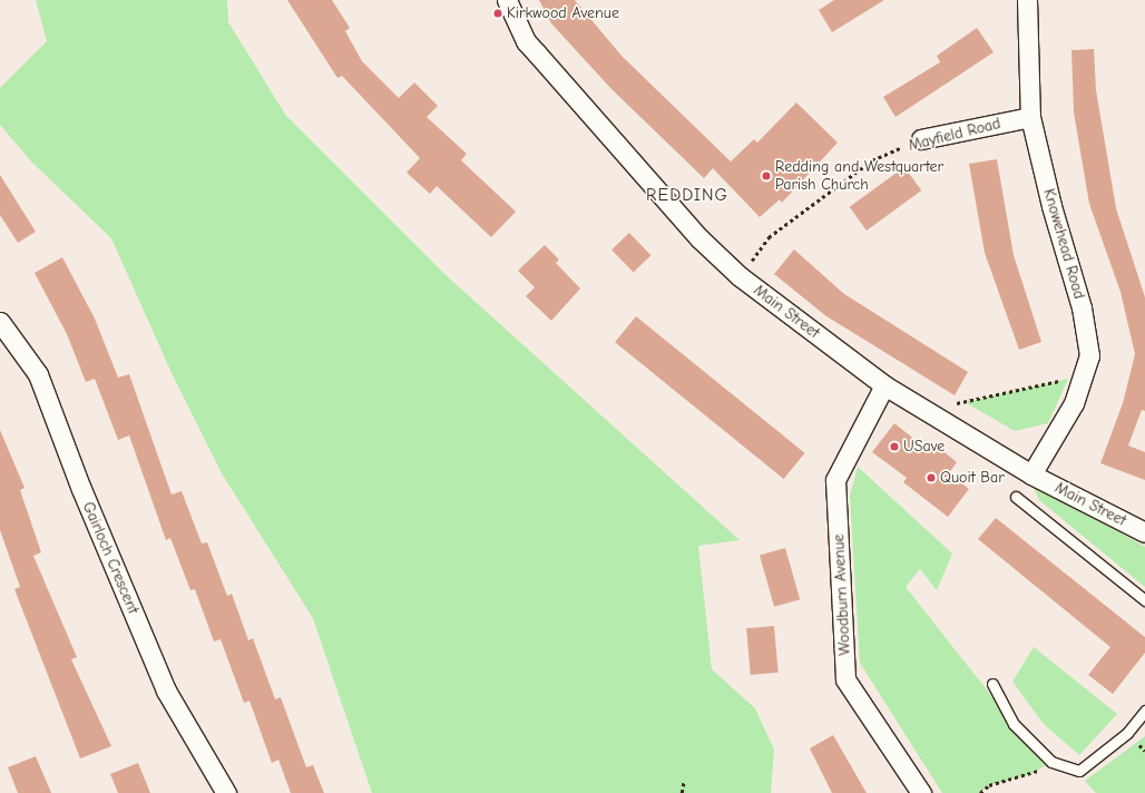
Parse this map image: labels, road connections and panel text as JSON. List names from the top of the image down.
{
  "streets": {
    "street": [
      "Mayfield Road",
      "Knowehead Road",
      "Main Street",
      "Gairloch Crescent",
      "Woodburn Avenue"
    ]
  },
  "crossings": [
    ["Mayfield Road", "Knowehead Road"],
    ["Mayfield Road", "Main Street"],
    ["Knowehead Road", "Main Street"],
    ["Main Street", "Woodburn Avenue"]
  ],
  "districts": ["REDDING"],
  "places": [
    "Kirkwood Avenue",
    "Redding and Westquarter Parish Church",
    "USave",
    "Quoit Bar"
  ]
}
